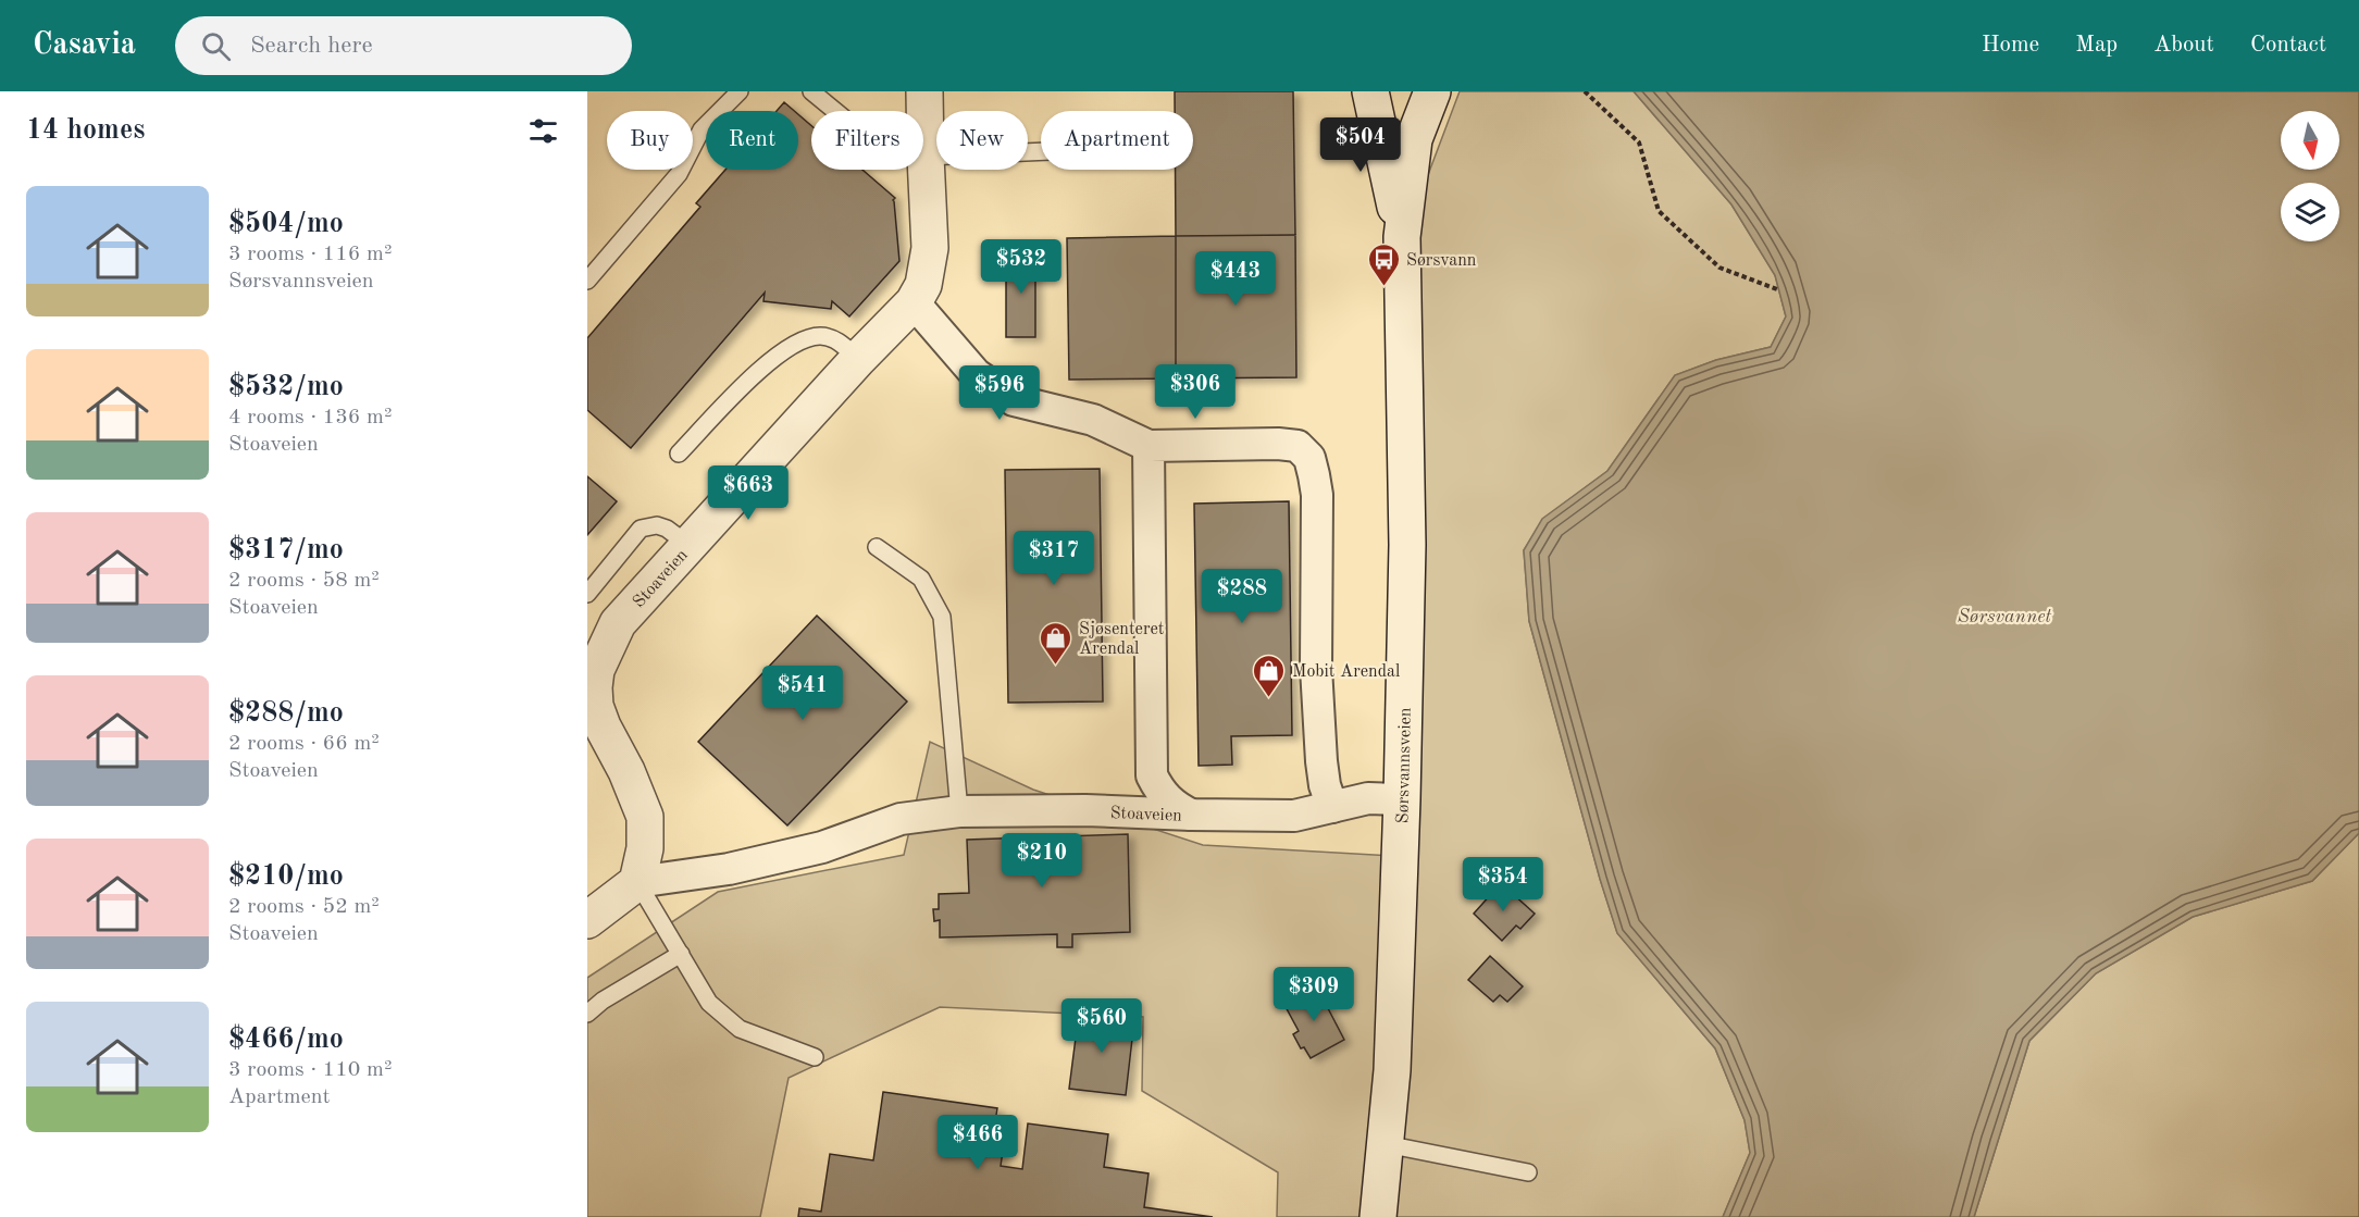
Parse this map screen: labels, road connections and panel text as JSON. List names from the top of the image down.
{
  "streets": {
    "main road": ["Stoaveien", "Sørsvannsveien"]
  },
  "crossings": [
    ["Stoaveien", "Sørsvannsveien"]
  ],
  "water": ["Sørsvannet"],
  "places": {
    "bus stop": ["Sørsvann"],
    "shop": ["Sjøsenteret Arendal", "Mobit Arendal"]
  },
  "north": "bottom",
  "page": {
    "header": "Casavia",
    "search": "Search here",
    "nav": [
      "Home",
      "Map",
      "About",
      "Contact"
    ],
    "heading": "14 homes",
    "chip": [
      "Buy",
      "Rent",
      "Filters",
      "New",
      "Apartment"
    ],
    "price": [
      "$504",
      "$532",
      "$443",
      "$306",
      "$596",
      "$663",
      "$317",
      "$288",
      "$541",
      "$210",
      "$354",
      "$309",
      "$560",
      "$466"
    ],
    "list": [
      {
        "name": "$504/mo",
        "note": "3 rooms · 116 m² · Sørsvannsveien"
      },
      {
        "name": "$532/mo",
        "note": "4 rooms · 136 m² · Stoaveien"
      },
      {
        "name": "$317/mo",
        "note": "2 rooms · 58 m² · Stoaveien"
      },
      {
        "name": "$288/mo",
        "note": "2 rooms · 66 m² · Stoaveien"
      },
      {
        "name": "$210/mo",
        "note": "2 rooms · 52 m² · Stoaveien"
      },
      {
        "name": "$466/mo",
        "note": "3 rooms · 110 m² · Apartment"
      }
    ]
  }
}
